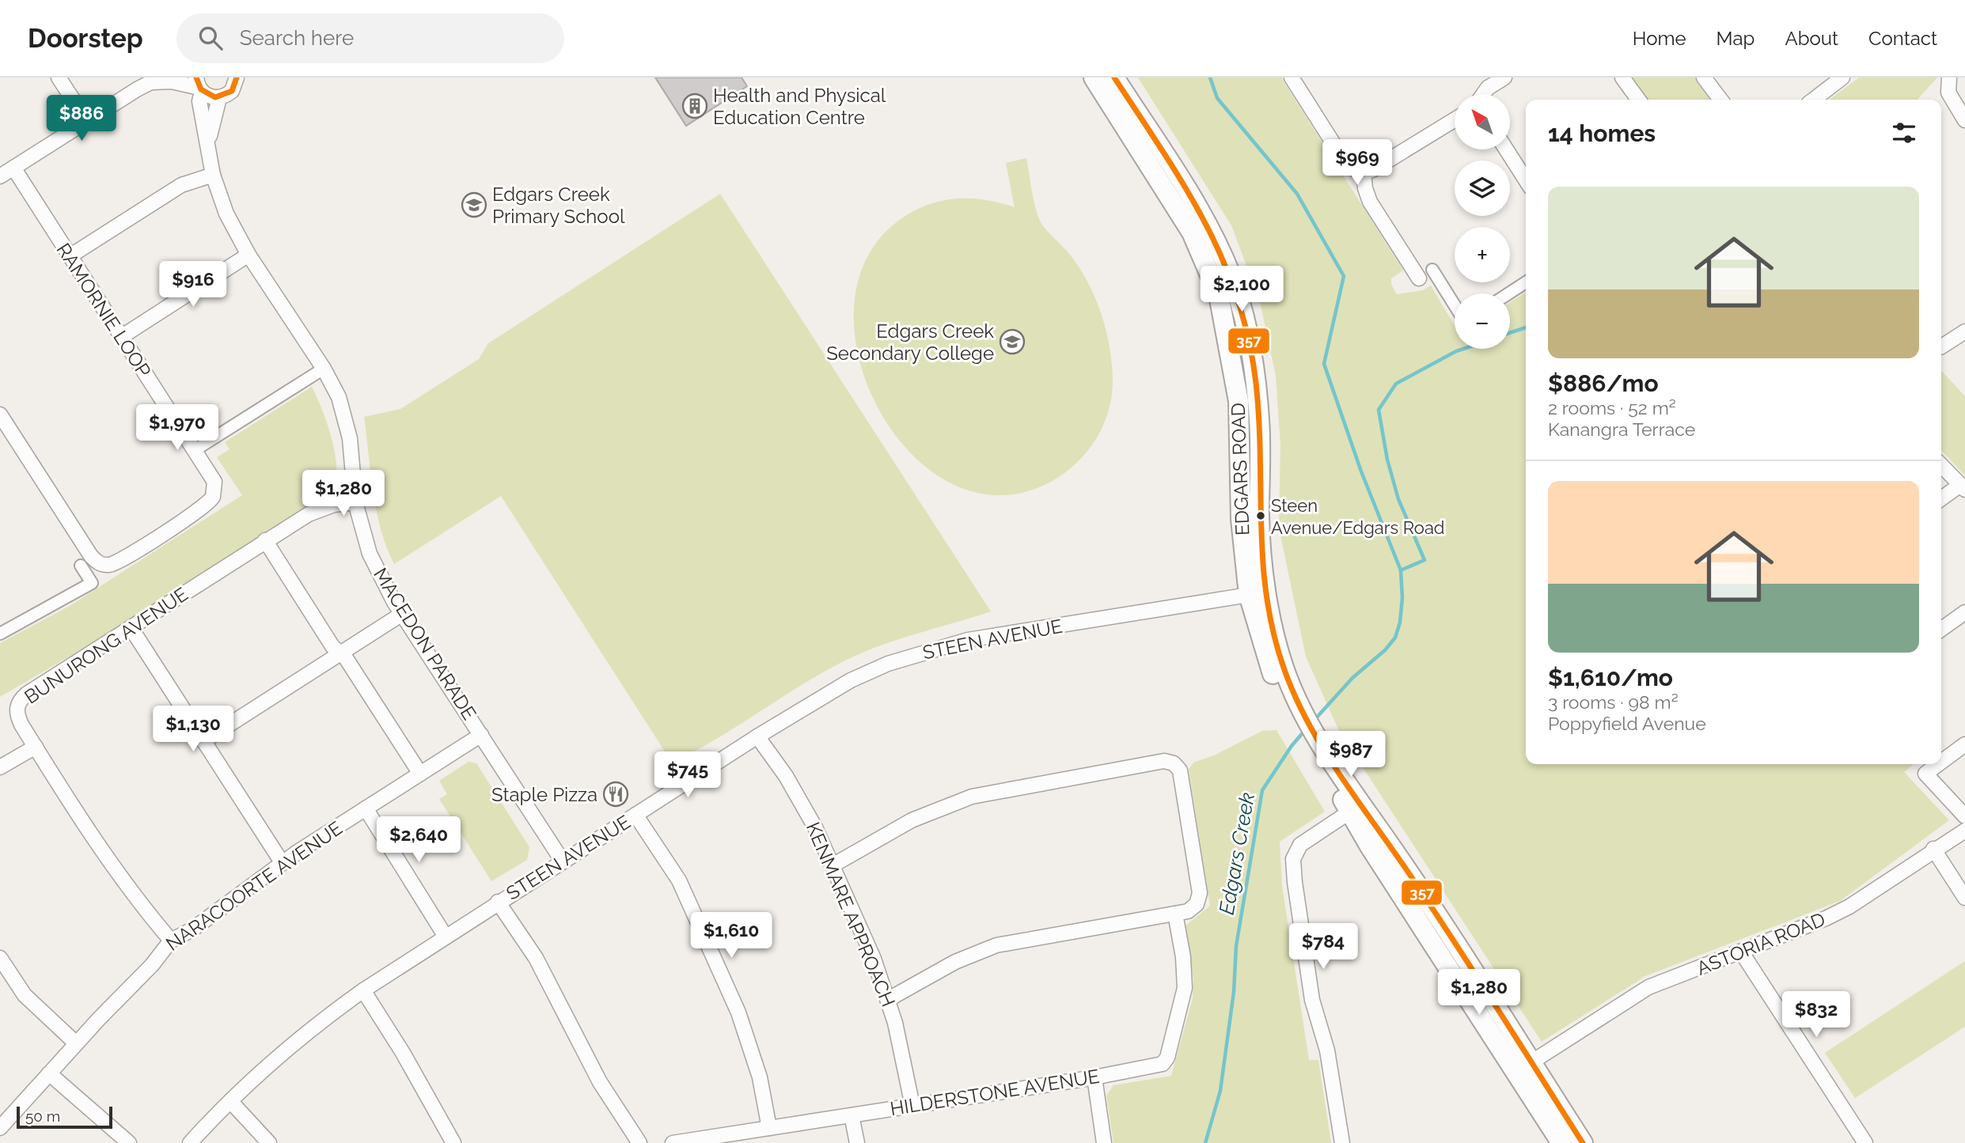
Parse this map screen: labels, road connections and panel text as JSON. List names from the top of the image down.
{
  "streets": {
    "main road": ["EDGARS ROAD"],
    "street": [
      "RAMORNIE LOOP",
      "STEEN AVENUE",
      "MACEDON PARADE",
      "BUNURONG AVENUE",
      "NARACOORTE AVENUE",
      "KENMARE APPROACH",
      "ASTORIA ROAD",
      "HILDERSTONE AVENUE"
    ]
  },
  "crossings": [
    ["EDGARS ROAD", "STEEN AVENUE"],
    ["EDGARS ROAD", "ASTORIA ROAD"],
    ["STEEN AVENUE", "MACEDON PARADE"],
    ["STEEN AVENUE", "KENMARE APPROACH"],
    ["MACEDON PARADE", "BUNURONG AVENUE"],
    ["MACEDON PARADE", "NARACOORTE AVENUE"],
    ["BUNURONG AVENUE", "NARACOORTE AVENUE"],
    ["KENMARE APPROACH", "HILDERSTONE AVENUE"]
  ],
  "water": ["Edgars Creek"],
  "places": {
    "building": ["Health and Physical Education Centre"],
    "school or university": ["Edgars Creek Primary School", "Edgars Creek Secondary College"],
    "other": ["Steen Avenue/Edgars Road"],
    "restaurant": ["Staple Pizza"]
  },
  "lines": ["transit line 357"],
  "scale_bar": "50 m",
  "north": "top left",
  "page": {
    "header": "Doorstep",
    "search": "Search here",
    "nav": [
      "Home",
      "Map",
      "About",
      "Contact"
    ],
    "map_buttons": ["+", "−"],
    "price": [
      "$886",
      "$969",
      "$916",
      "$2,100",
      "$1,970",
      "$1,280",
      "$1,130",
      "$987",
      "$745",
      "$2,640",
      "$1,610",
      "$784",
      "$1,280",
      "$832"
    ],
    "heading": "14 homes",
    "list": [
      {
        "name": "$886/mo",
        "note": "2 rooms · 52 m² · Kanangra Terrace"
      },
      {
        "name": "$1,610/mo",
        "note": "3 rooms · 98 m² · Poppyfield Avenue"
      }
    ],
    "scale": "50 m"
  }
}
